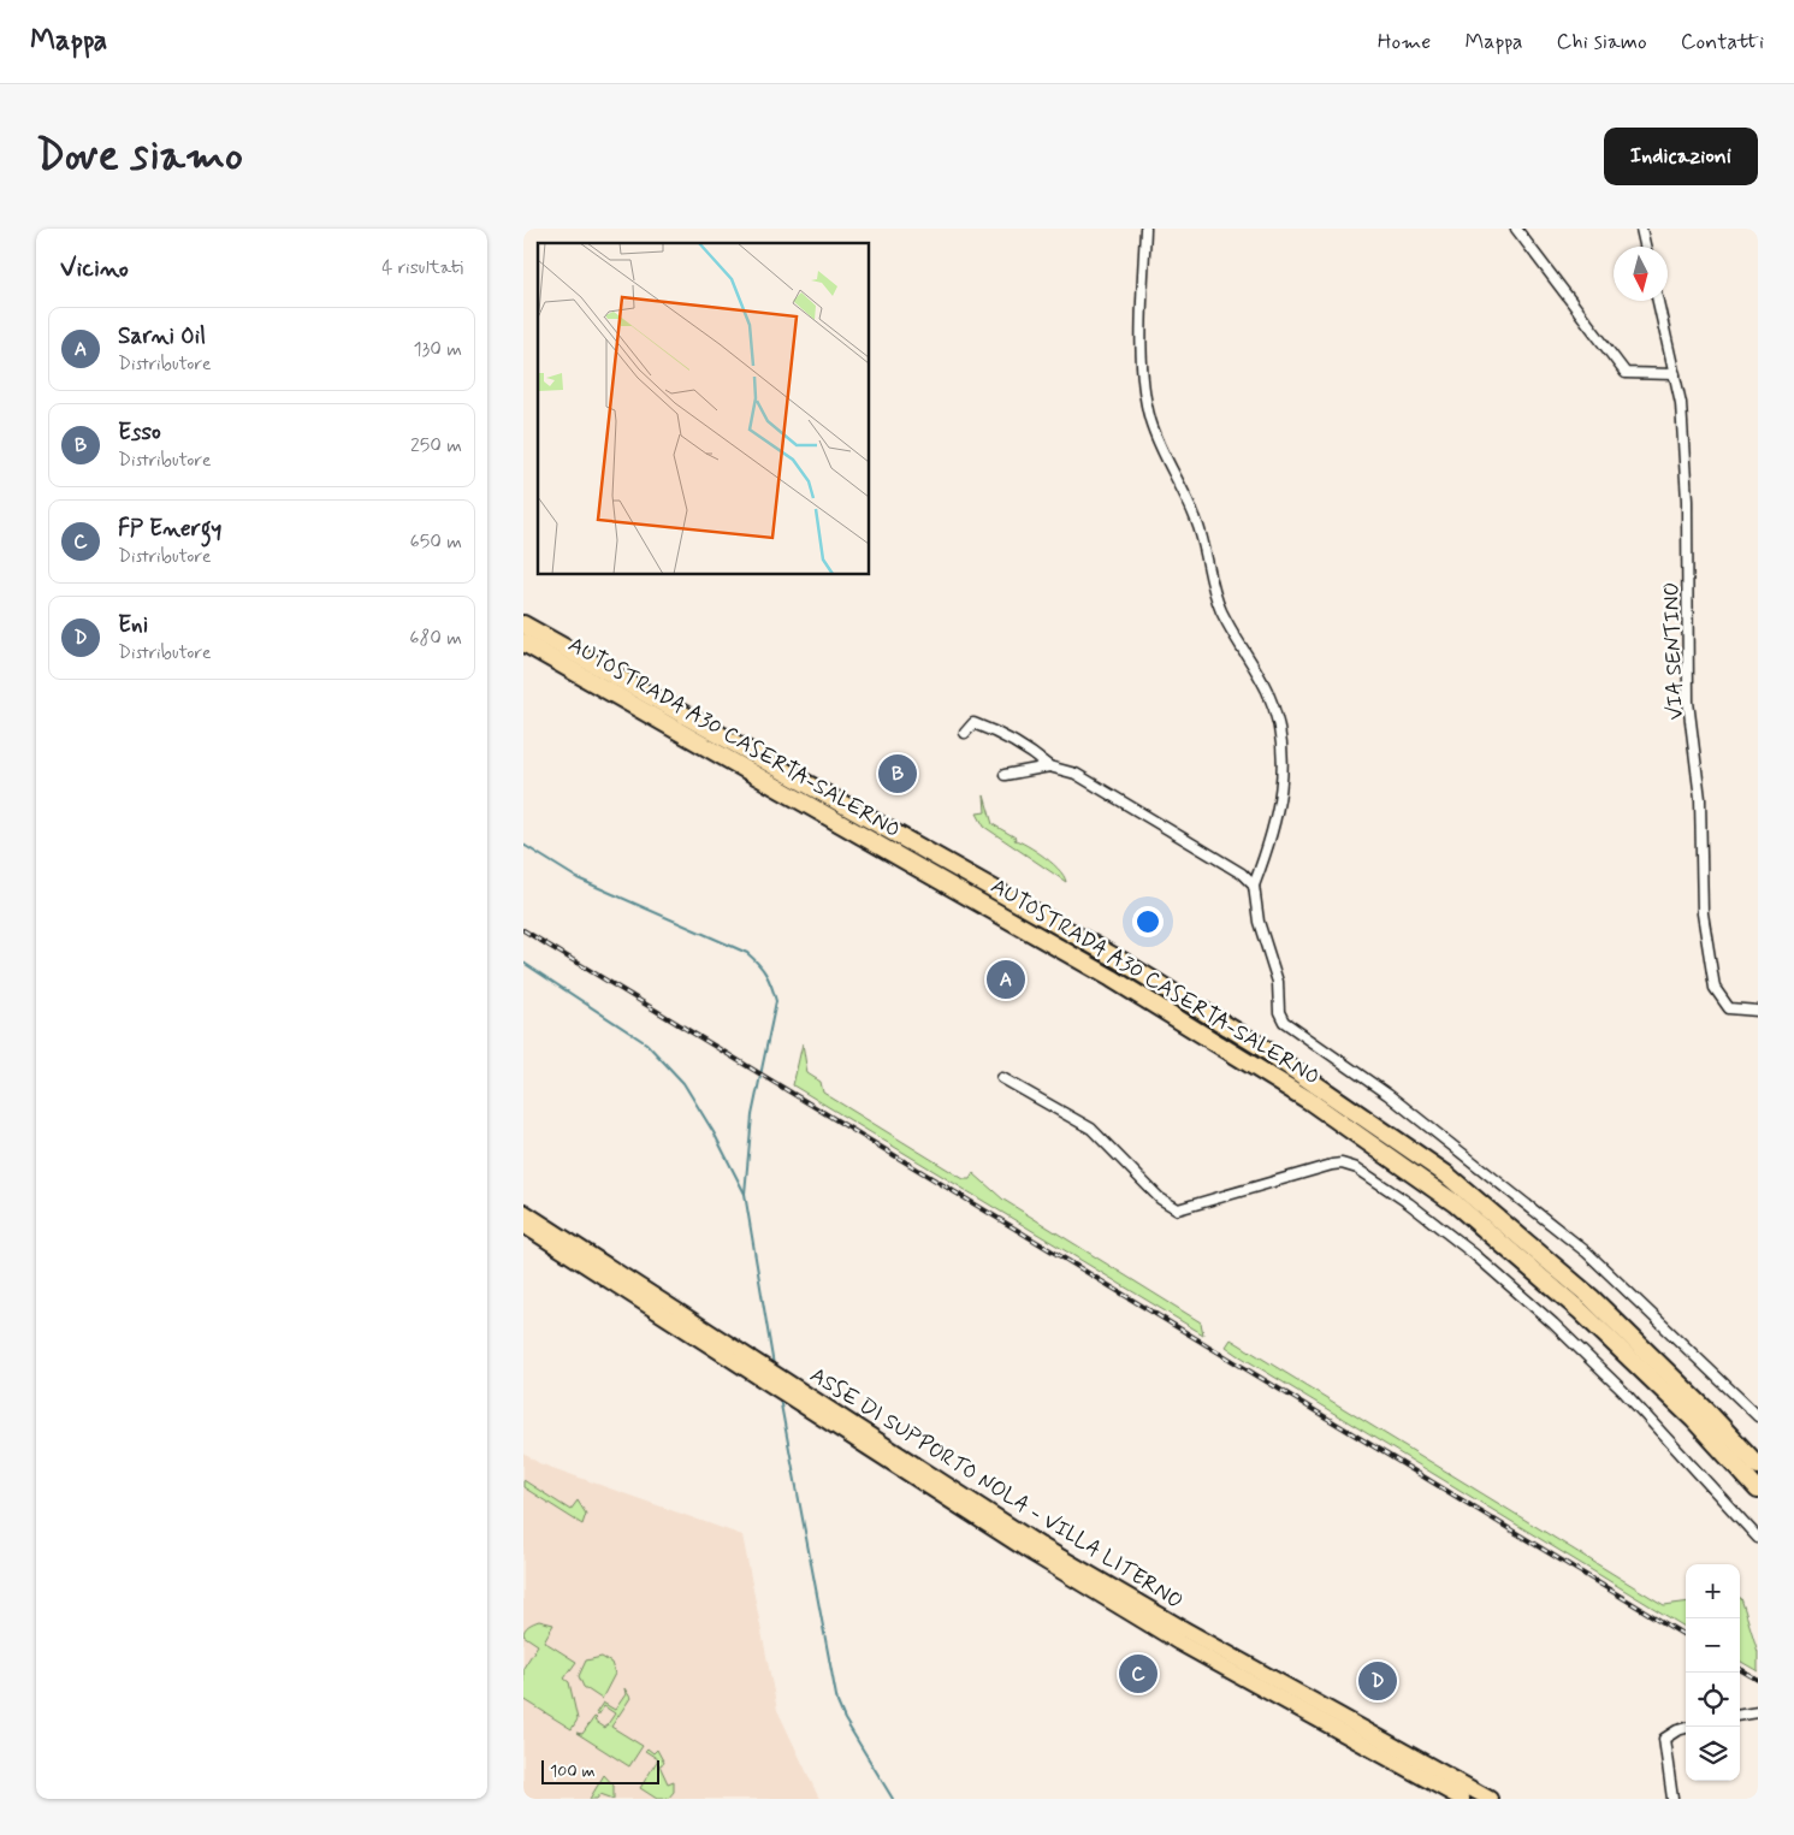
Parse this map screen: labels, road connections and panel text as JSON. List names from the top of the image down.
{
  "streets": {
    "highway": ["AUTOSTRADA A30 CASERTA-SALERNO", "ASSE DI SUPPORTO NOLA - VILLA LITERNO"],
    "street": ["VIA SENTINO"]
  },
  "scale_bar": "100 m",
  "north": "bottom",
  "page": {
    "header": "Mappa",
    "nav": [
      "Home",
      "Mappa",
      "Chi siamo",
      "Contatti"
    ],
    "buttons": "Indicazioni",
    "title": "Dove siamo",
    "heading": ["Vicino", "4 risultati"],
    "list": [
      {
        "mark": "A",
        "name": "Sarni Oil",
        "note": "Distributore",
        "value": "130 m"
      },
      {
        "mark": "B",
        "name": "Esso",
        "note": "Distributore",
        "value": "250 m"
      },
      {
        "mark": "C",
        "name": "FP Energy",
        "note": "Distributore",
        "value": "650 m"
      },
      {
        "mark": "D",
        "name": "Eni",
        "note": "Distributore",
        "value": "680 m"
      }
    ],
    "pins": [
      "B",
      "A",
      "C",
      "D"
    ],
    "map_buttons": ["+", "−"],
    "scale": "100 m"
  }
}
